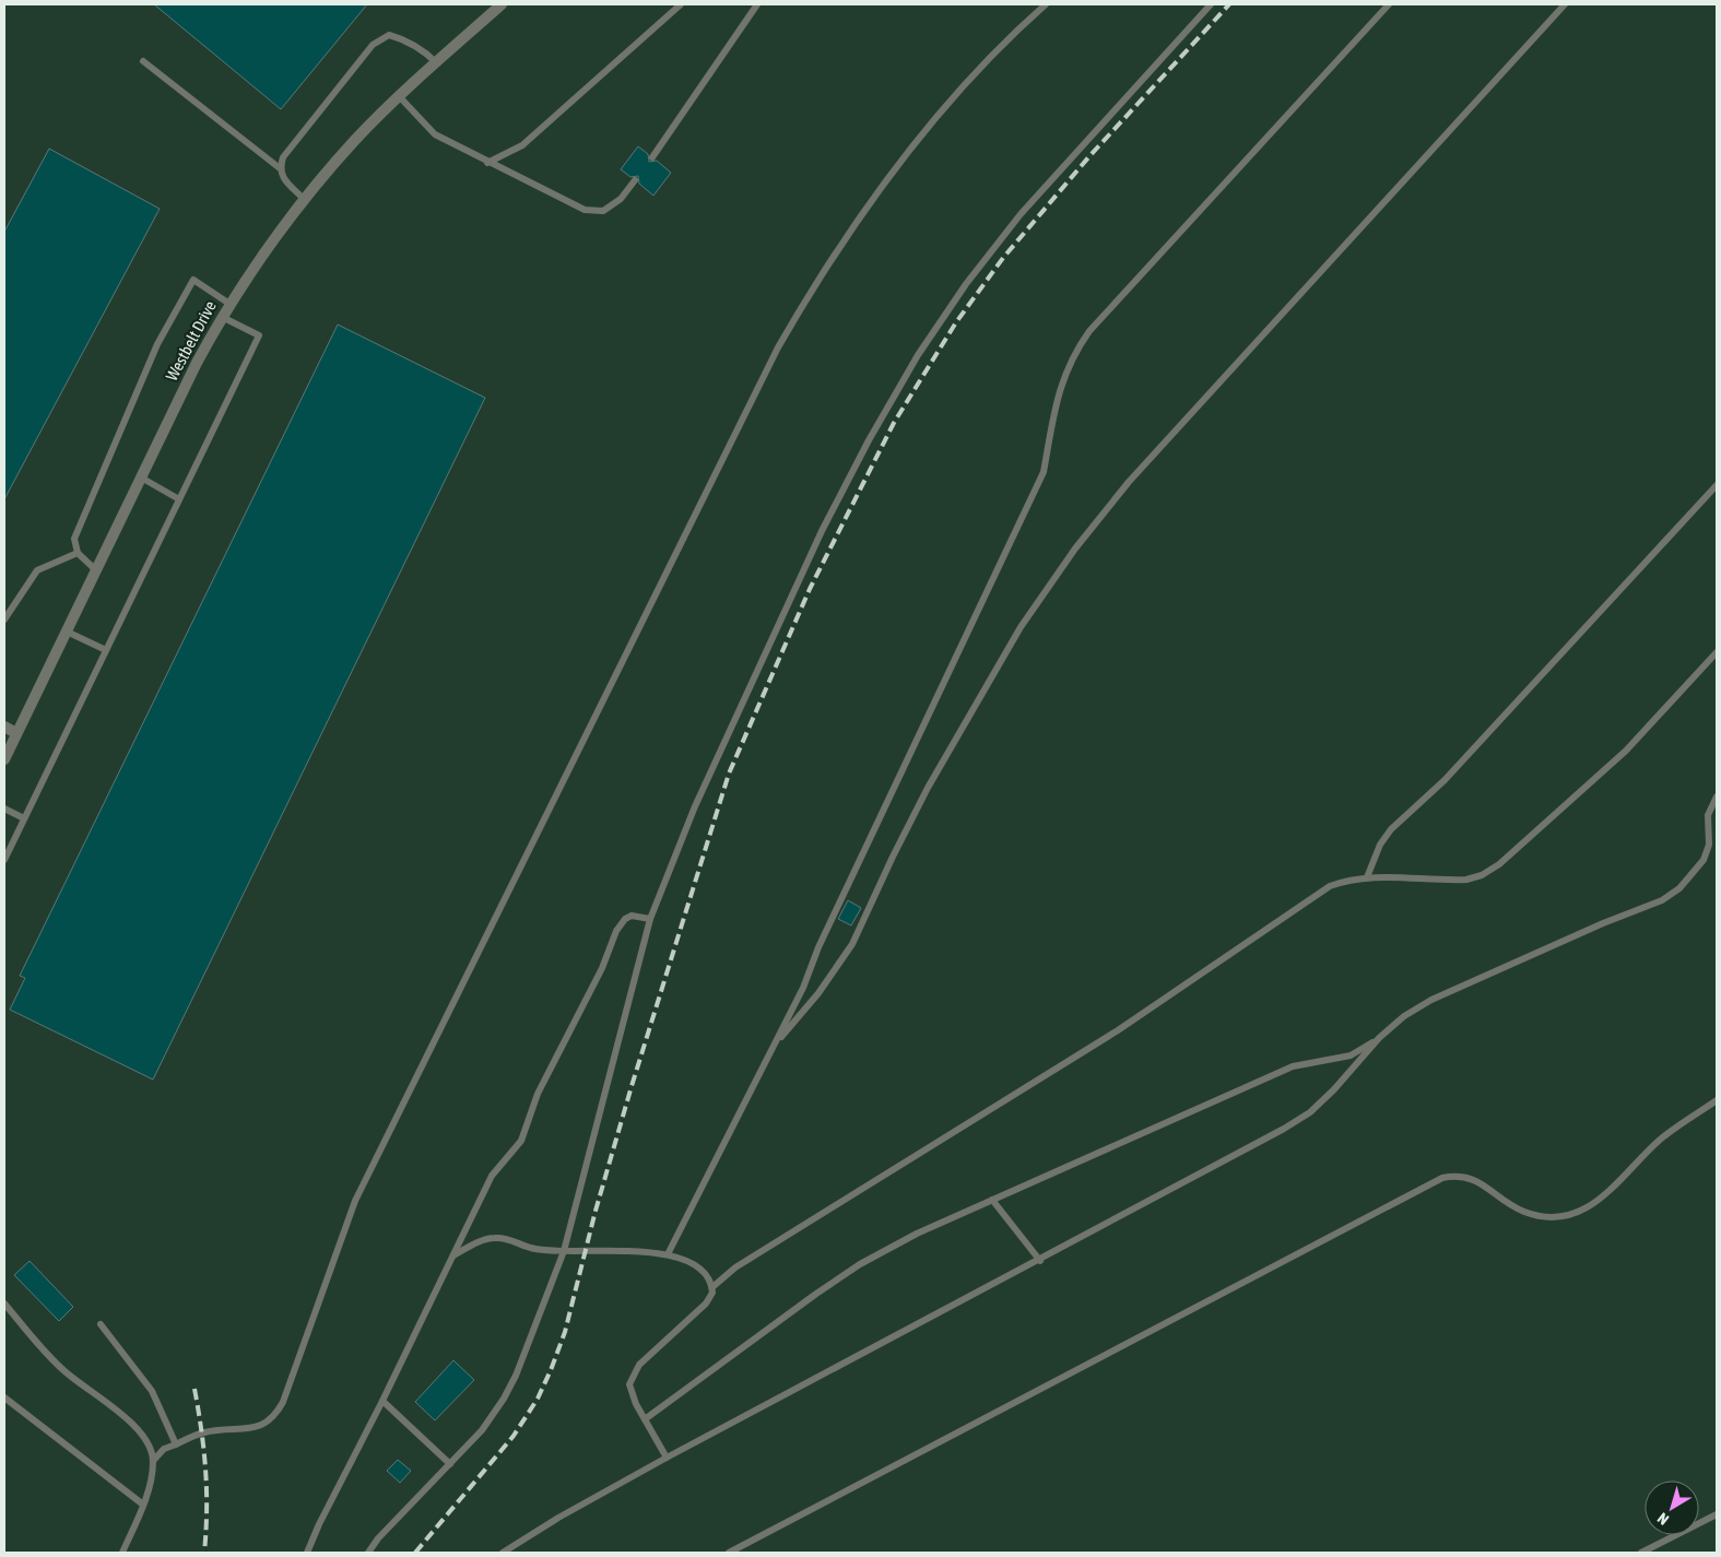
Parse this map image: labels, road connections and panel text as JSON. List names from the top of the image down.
{
  "streets": {
    "street": ["Westbelt Drive"]
  },
  "north": "bottom left"
}
